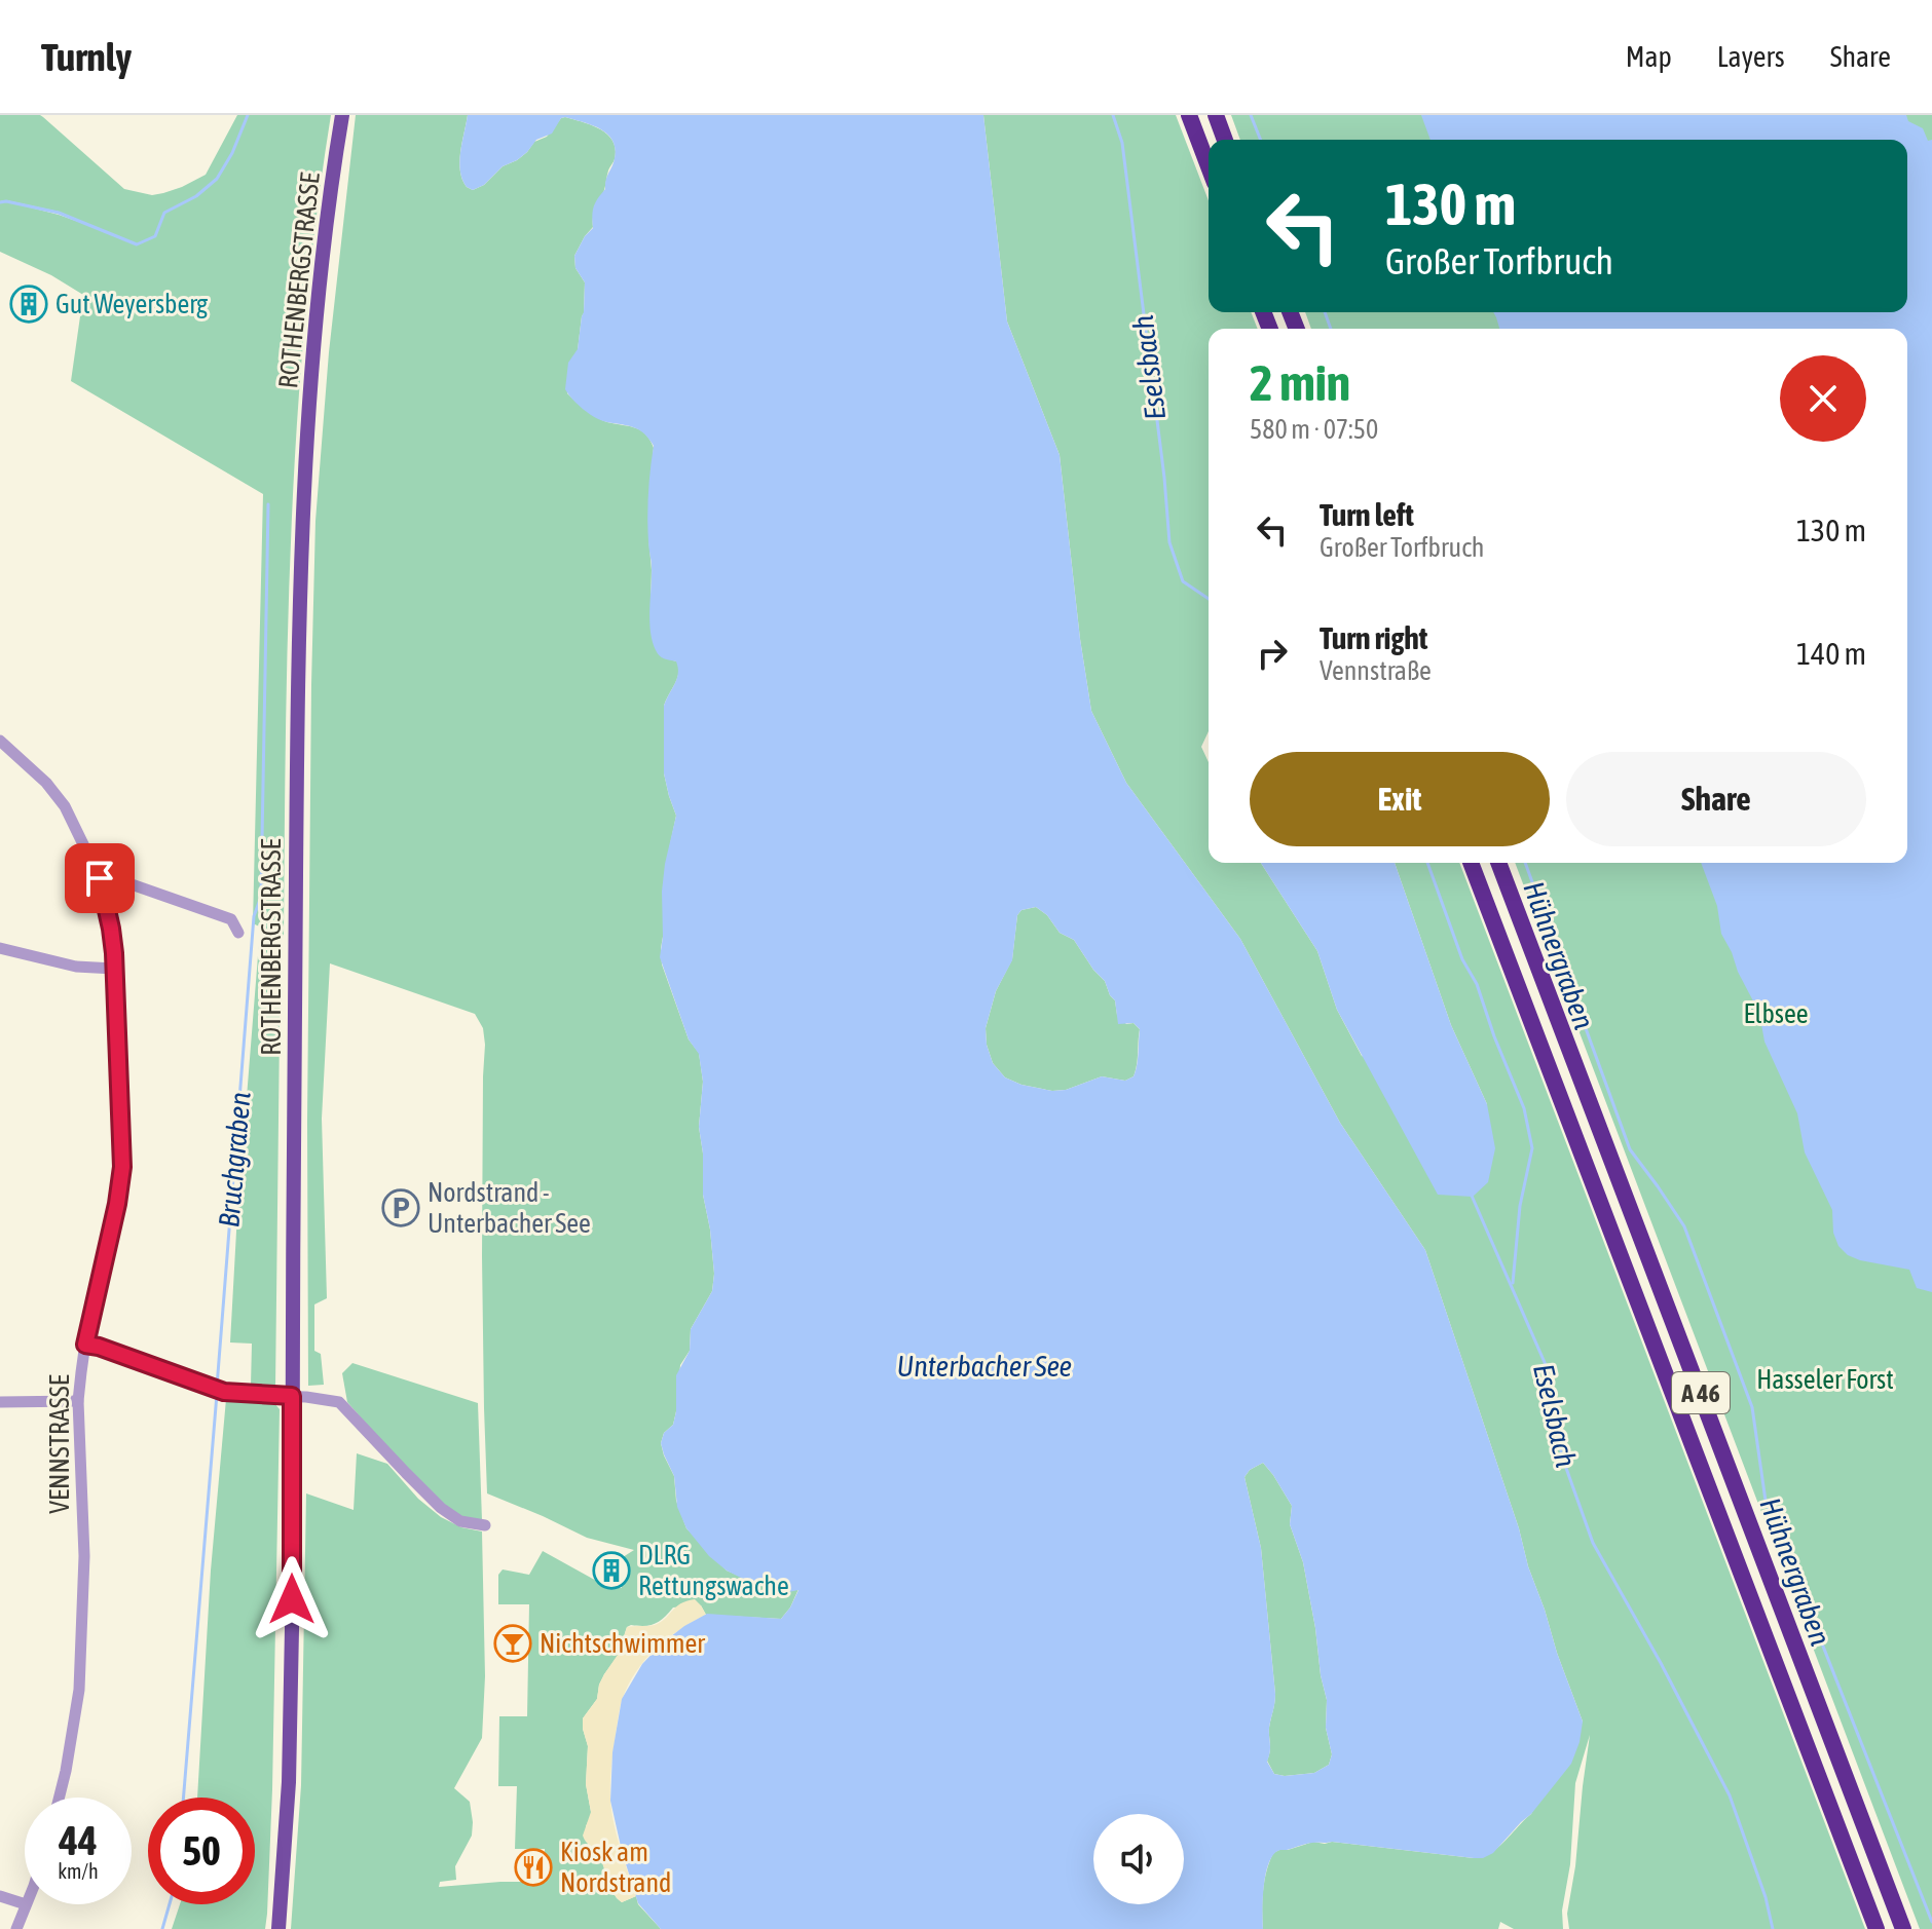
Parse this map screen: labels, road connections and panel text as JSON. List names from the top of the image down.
{
  "streets": {
    "highway": ["A 46"],
    "main road": ["ROTHENBERGSTRASSE"],
    "street": ["VENNSTRASSE"]
  },
  "water": [
    "Eselsbach",
    "Hühnergraben",
    "Bruchgraben",
    "Unterbacher See"
  ],
  "parks": ["Elbsee", "Hasseler Forst"],
  "places": {
    "building": ["Gut Weyersberg", "DLRG Rettungswache"],
    "parking": ["Nordstrand - Unterbacher See"],
    "bar": ["Nichtschwimmer"],
    "restaurant": ["Kiosk am Nordstrand"]
  },
  "page": {
    "header": "Turnly",
    "nav": ["Map", "Layers", "Share"],
    "turn": ["130 m", "Großer Torfbruch"],
    "heading": ["2 min", "580 m · 07:50"],
    "list": [
      {
        "name": "Turn left",
        "note": "Großer Torfbruch",
        "value": "130 m"
      },
      {
        "name": "Turn right",
        "note": "Vennstraße",
        "value": "140 m"
      }
    ],
    "buttons": ["Exit", "Share"],
    "speed": "44 km/h",
    "limit": "50"
  }
}
